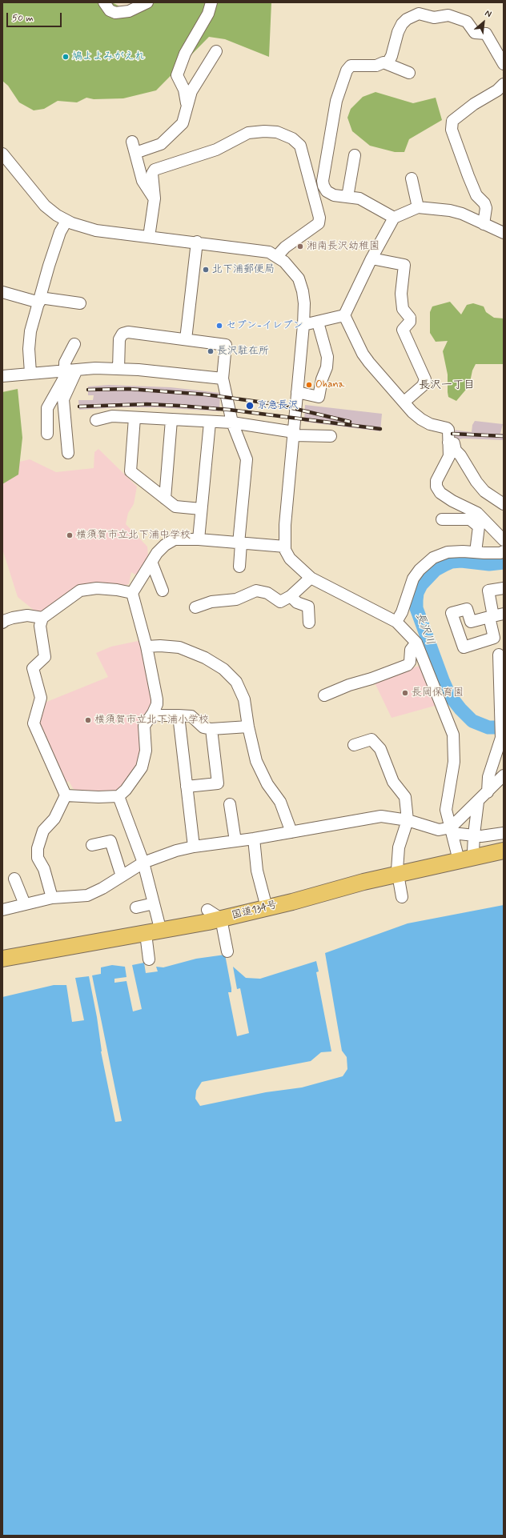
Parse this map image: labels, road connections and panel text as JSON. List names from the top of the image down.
{
  "streets": {
    "highway": ["国道134号"]
  },
  "districts": ["長沢一丁目"],
  "water": ["長沢川"],
  "places": [
    "鳩よよみがえれ",
    "湘南長沢幼稚園",
    "北下浦郵便局",
    "セブン-イレブン",
    "長沢駐在所",
    "Ohana",
    "京急長沢",
    "横須賀市立北下浦中学校",
    "長岡保育園",
    "横須賀市立北下浦小学校"
  ],
  "scale_bar": "50 m",
  "north": "top right"
}
